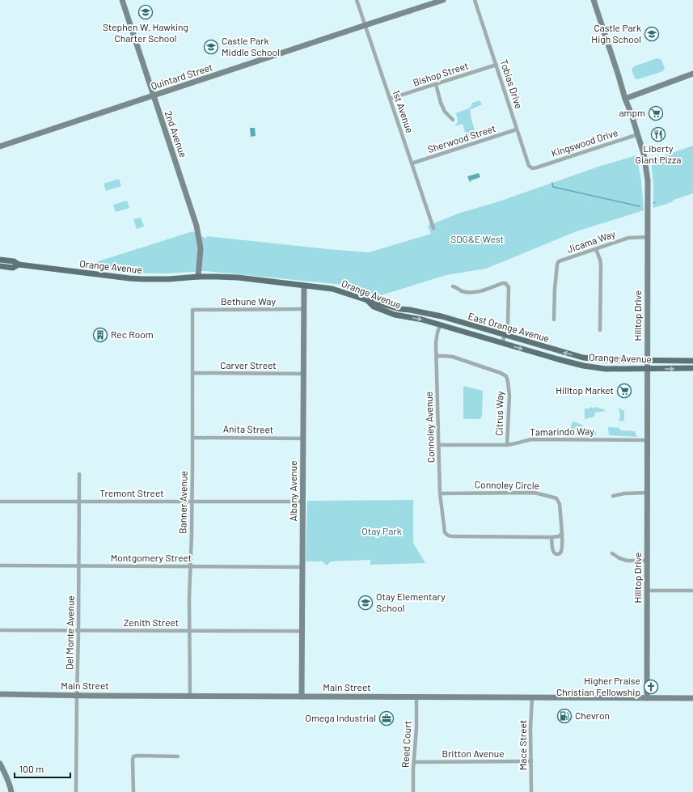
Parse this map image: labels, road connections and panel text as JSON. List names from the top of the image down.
{
  "streets": {
    "main road": [
      "Quintard Street",
      "2nd Avenue",
      "Orange Avenue",
      "Hilltop Drive",
      "East Orange Avenue",
      "Albany Avenue",
      "Main Street"
    ],
    "street": [
      "Bishop Street",
      "Tobias Drive",
      "1st Avenue",
      "Sherwood Street",
      "Kingswood Drive",
      "Jicama Way",
      "Bethune Way",
      "Carver Street",
      "Citrus Way",
      "Connoley Avenue",
      "Anita Street",
      "Tamarindo Way",
      "Connoley Circle",
      "Tremont Street",
      "Banner Avenue",
      "Montgomery Street",
      "Zenith Street",
      "Del Monte Avenue",
      "Reed Court",
      "Mace Street",
      "Britton Avenue"
    ]
  },
  "crossings": [
    ["Bishop Street", "Tobias Drive"],
    ["Bishop Street", "1st Avenue"],
    ["Quintard Street", "1st Avenue"],
    ["Quintard Street", "2nd Avenue"],
    ["Tobias Drive", "Sherwood Street"],
    ["Tobias Drive", "Kingswood Drive"],
    ["1st Avenue", "Sherwood Street"],
    ["2nd Avenue", "Orange Avenue"],
    ["Kingswood Drive", "Hilltop Drive"],
    ["Jicama Way", "Hilltop Drive"],
    ["Orange Avenue", "Hilltop Drive"],
    ["Orange Avenue", "East Orange Avenue"],
    ["Orange Avenue", "Connoley Avenue"],
    ["Orange Avenue", "Albany Avenue"],
    ["Bethune Way", "Albany Avenue"],
    ["Bethune Way", "Banner Avenue"],
    ["Hilltop Drive", "East Orange Avenue"],
    ["Hilltop Drive", "Tamarindo Way"],
    ["Hilltop Drive", "Main Street"],
    ["Carver Street", "Albany Avenue"],
    ["Carver Street", "Banner Avenue"],
    ["Citrus Way", "Connoley Avenue"],
    ["Citrus Way", "Tamarindo Way"],
    ["Connoley Avenue", "Tamarindo Way"],
    ["Connoley Avenue", "Connoley Circle"],
    ["Anita Street", "Albany Avenue"],
    ["Anita Street", "Banner Avenue"],
    ["Albany Avenue", "Tremont Street"],
    ["Albany Avenue", "Montgomery Street"],
    ["Albany Avenue", "Zenith Street"],
    ["Albany Avenue", "Main Street"],
    ["Tremont Street", "Banner Avenue"],
    ["Tremont Street", "Del Monte Avenue"],
    ["Banner Avenue", "Montgomery Street"],
    ["Banner Avenue", "Zenith Street"],
    ["Banner Avenue", "Main Street"],
    ["Montgomery Street", "Del Monte Avenue"],
    ["Zenith Street", "Del Monte Avenue"],
    ["Del Monte Avenue", "Main Street"],
    ["Main Street", "Reed Court"],
    ["Main Street", "Mace Street"],
    ["Reed Court", "Britton Avenue"],
    ["Mace Street", "Britton Avenue"]
  ],
  "one_way": ["East Orange Avenue"],
  "parks": ["SDG&E West", "Otay Park"],
  "places": {
    "school or university": [
      "Stephen W. Hawking Charter School",
      "Castle Park High School",
      "Castle Park Middle School",
      "Otay Elementary School"
    ],
    "supermarket": ["ampm", "Hilltop Market"],
    "restaurant": ["Liberty Giant Pizza"],
    "building": ["Rec Room"],
    "church": ["Higher Praise Christian Fellowship"],
    "fuel station": ["Chevron"],
    "office": ["Omega Industrial"]
  },
  "scale_bar": "100 m"
}
